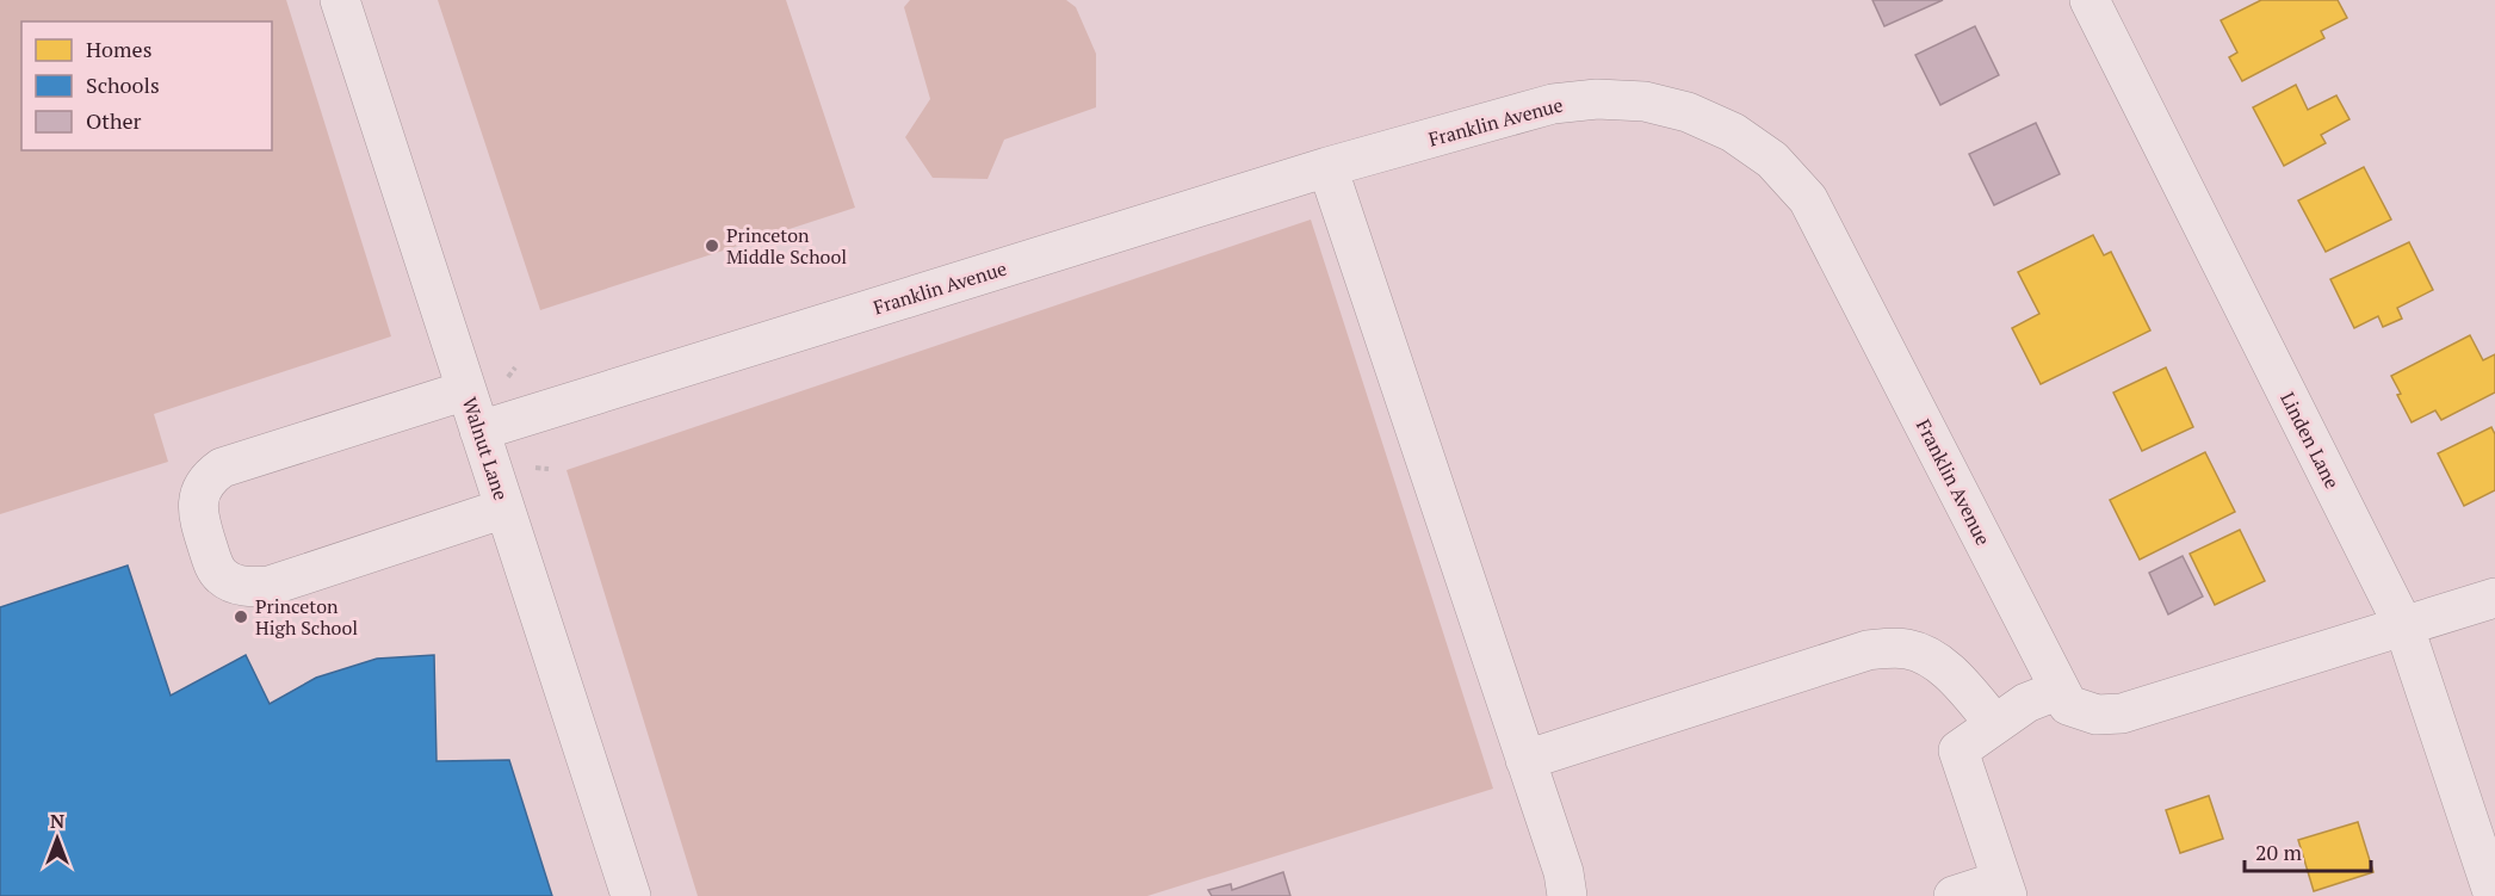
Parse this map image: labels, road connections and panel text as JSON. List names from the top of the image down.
{
  "streets": {
    "street": ["Franklin Avenue", "Linden Lane", "Walnut Lane"]
  },
  "crossings": [
    ["Franklin Avenue", "Linden Lane"],
    ["Franklin Avenue", "Walnut Lane"]
  ],
  "places": ["Princeton Middle School", "Princeton High School"],
  "legend": ["Homes", "Schools", "Other"],
  "scale_bar": "20 m",
  "north": "top"
}
